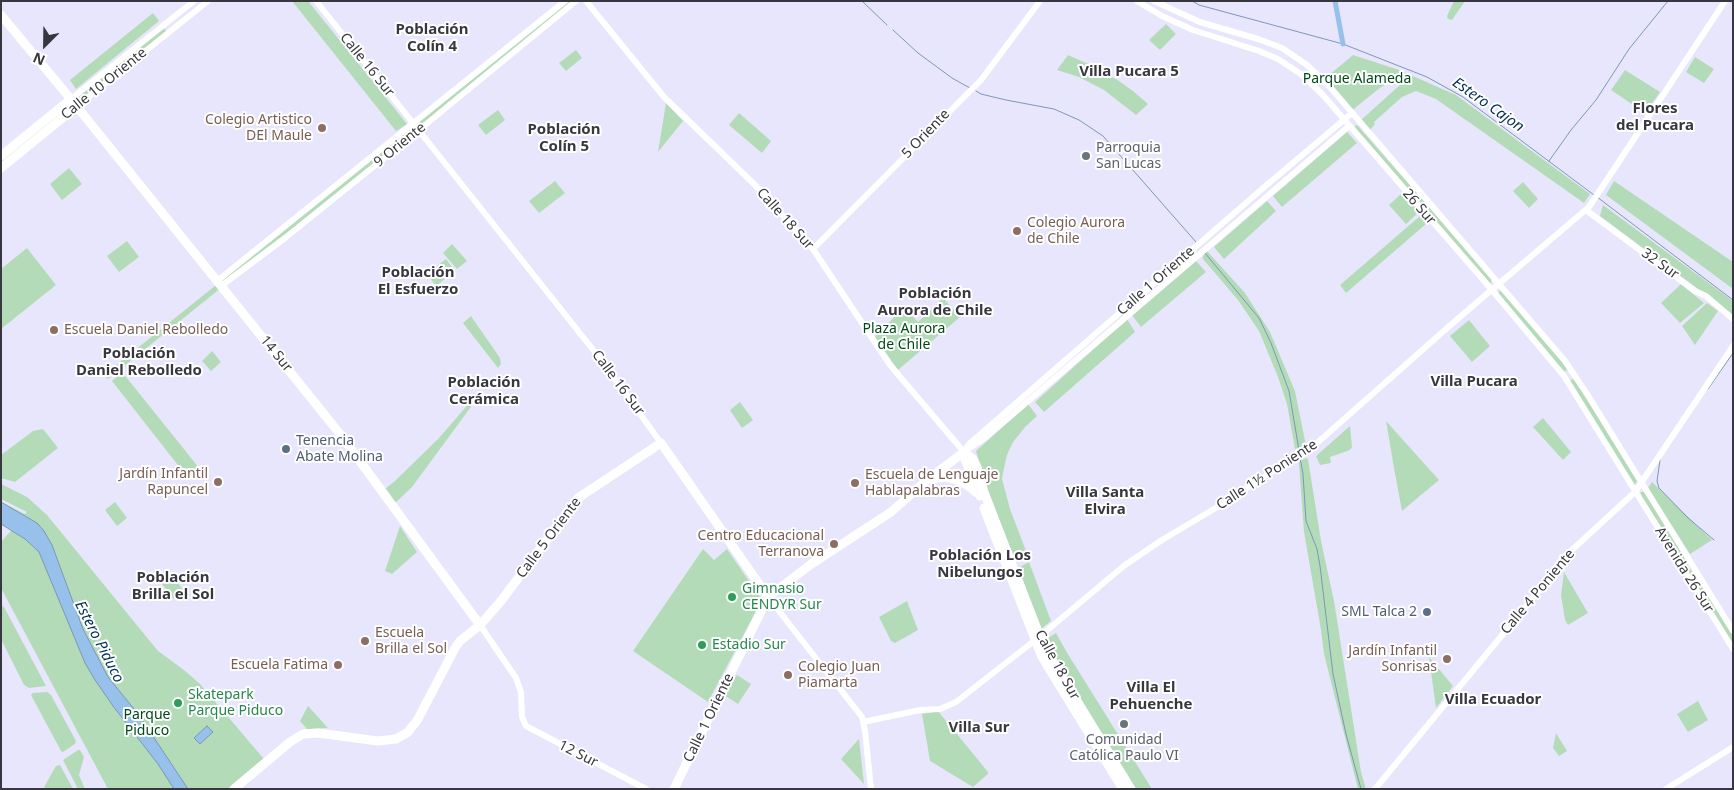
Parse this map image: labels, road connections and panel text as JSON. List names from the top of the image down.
{
  "streets": {
    "main road": [
      "Calle 16 Sur",
      "Calle 10 Oriente",
      "Calle 18 Sur",
      "Calle 1 Oriente",
      "14 Sur",
      "Calle 5 Oriente"
    ],
    "street": [
      "5 Oriente",
      "9 Oriente",
      "26 Sur",
      "32 Sur",
      "Calle 1½ Poniente",
      "Avenida 26 Sur",
      "Calle 4 Poniente",
      "12 Sur"
    ]
  },
  "crossings": [
    ["Calle 16 Sur", "9 Oriente"],
    ["Calle 16 Sur", "Calle 1 Oriente"],
    ["Calle 16 Sur", "Calle 1½ Poniente"],
    ["Calle 16 Sur", "Calle 5 Oriente"],
    ["Calle 10 Oriente", "14 Sur"],
    ["5 Oriente", "Calle 18 Sur"],
    ["9 Oriente", "14 Sur"],
    ["26 Sur", "Calle 1 Oriente"],
    ["26 Sur", "Calle 1½ Poniente"],
    ["26 Sur", "Avenida 26 Sur"],
    ["26 Sur", "Calle 4 Poniente"],
    ["Calle 18 Sur", "Calle 1 Oriente"],
    ["Calle 18 Sur", "Calle 1½ Poniente"],
    ["32 Sur", "Calle 1½ Poniente"],
    ["14 Sur", "Calle 5 Oriente"],
    ["14 Sur", "12 Sur"],
    ["Avenida 26 Sur", "Calle 4 Poniente"]
  ],
  "districts": [
    "Población Colín 4",
    "Villa Pucara 5",
    "Flores del Pucara",
    "Población Colín 5",
    "Población El Esfuerzo",
    "Población Aurora de Chile",
    "Población Daniel Rebolledo",
    "Villa Pucara",
    "Población Cerámica",
    "Villa Santa Elvira",
    "Población Los Nibelungos",
    "Población Brilla el Sol",
    "Villa El Pehuenche",
    "Villa Ecuador",
    "Villa Sur"
  ],
  "water": ["Estero Cajon", "Estero Piduco"],
  "parks": ["Parque Alameda", "Plaza Aurora de Chile", "Parque Piduco"],
  "places": [
    "Colegio Artistico DEl Maule",
    "Parroquia San Lucas",
    "Colegio Aurora de Chile",
    "Escuela Daniel Rebolledo",
    "Tenencia Abate Molina",
    "Jardín Infantil Rapuncel",
    "Escuela de Lenguaje Hablapalabras",
    "Centro Educacional Terranova",
    "Gimnasio CENDYR Sur",
    "SML Talca 2",
    "Escuela Brilla el Sol",
    "Estadio Sur",
    "Jardín Infantil Sonrisas",
    "Escuela Fatima",
    "Colegio Juan Piamarta",
    "Skatepark Parque Piduco",
    "Comunidad Católica Paulo VI"
  ],
  "north": "bottom left"
}
